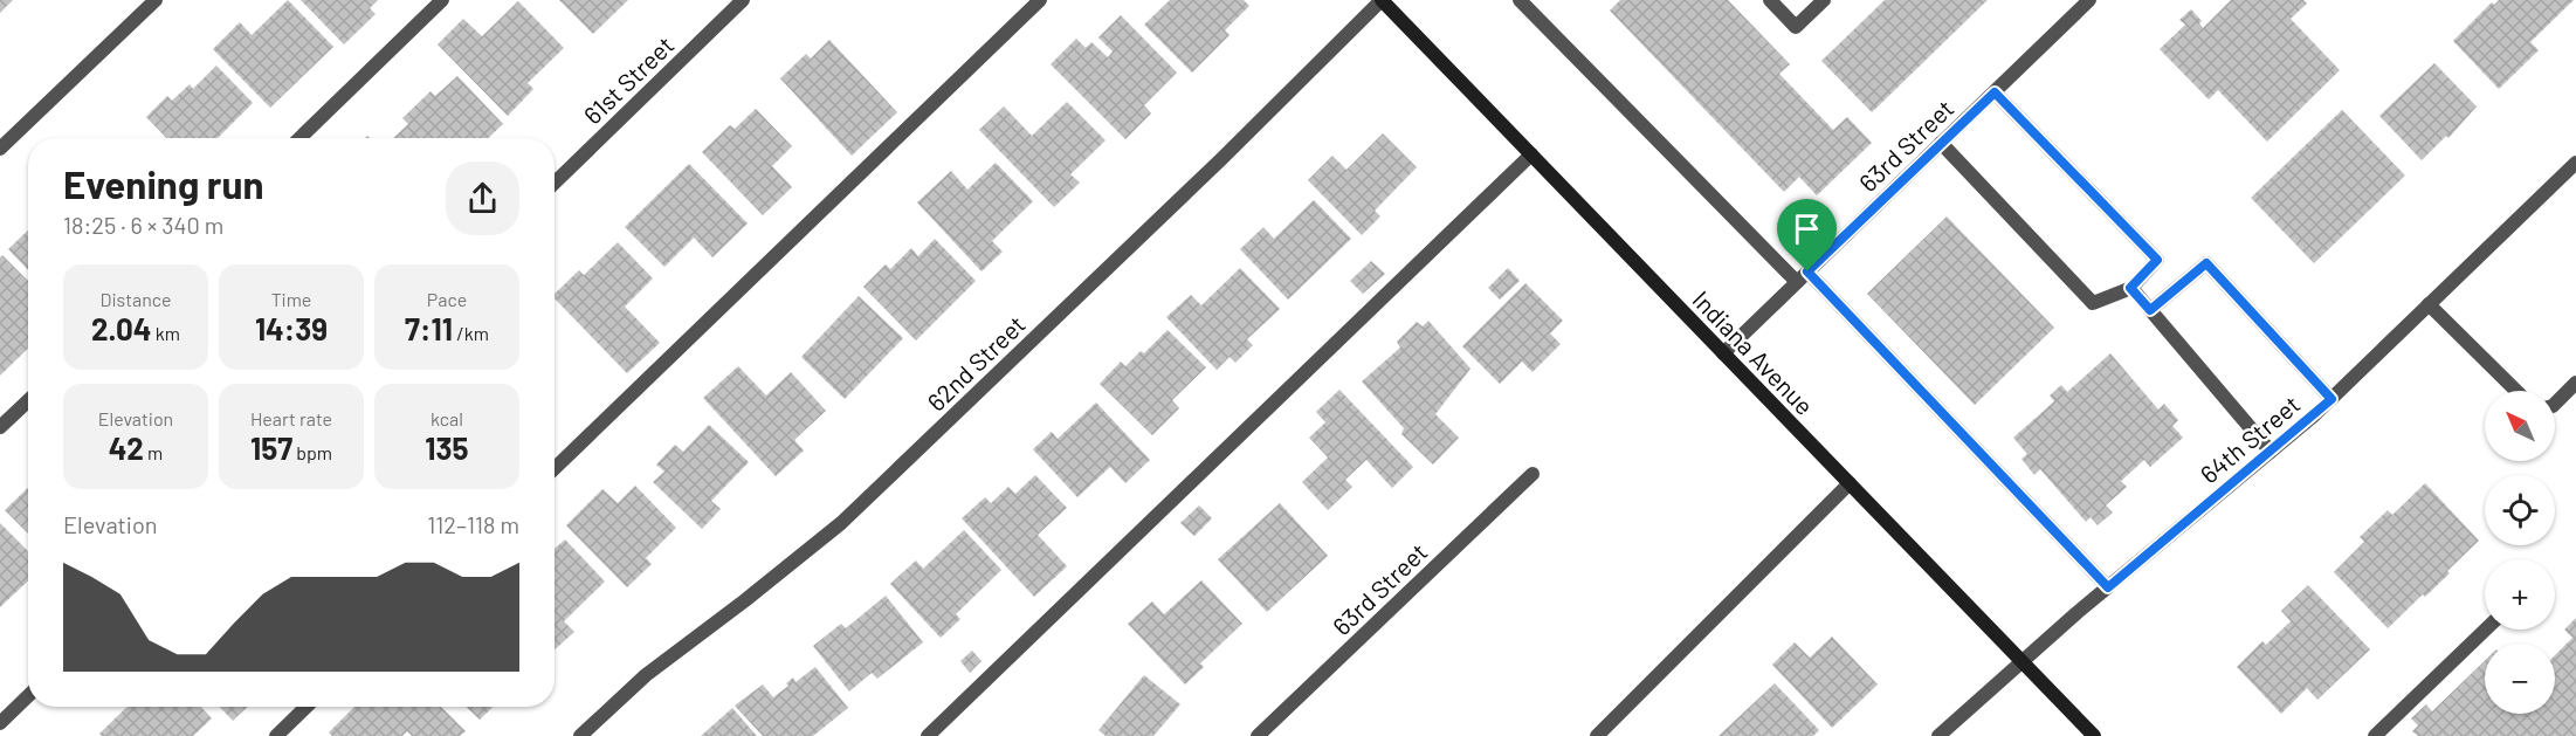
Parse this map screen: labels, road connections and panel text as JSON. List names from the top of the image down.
{
  "streets": {
    "main road": ["Indiana Avenue"],
    "street": [
      "61st Street",
      "63rd Street",
      "62nd Street",
      "64th Street"
    ]
  },
  "crossings": [
    ["63rd Street", "Indiana Avenue"],
    ["Indiana Avenue", "62nd Street"],
    ["Indiana Avenue", "64th Street"]
  ],
  "north": "top left",
  "page": {
    "heading": ["Evening run", "18:25 · 6 × 340 m"],
    "stats": [
      ["Distance", "2.04 km"],
      ["Time", "14:39"],
      ["Pace", "7:11 /km"],
      ["Elevation", "42 m"],
      ["Heart rate", "157 bpm"],
      ["kcal", "135"]
    ],
    "map_buttons": ["+", "−"],
    "chart": ["Elevation", "112–118 m"]
  }
}
